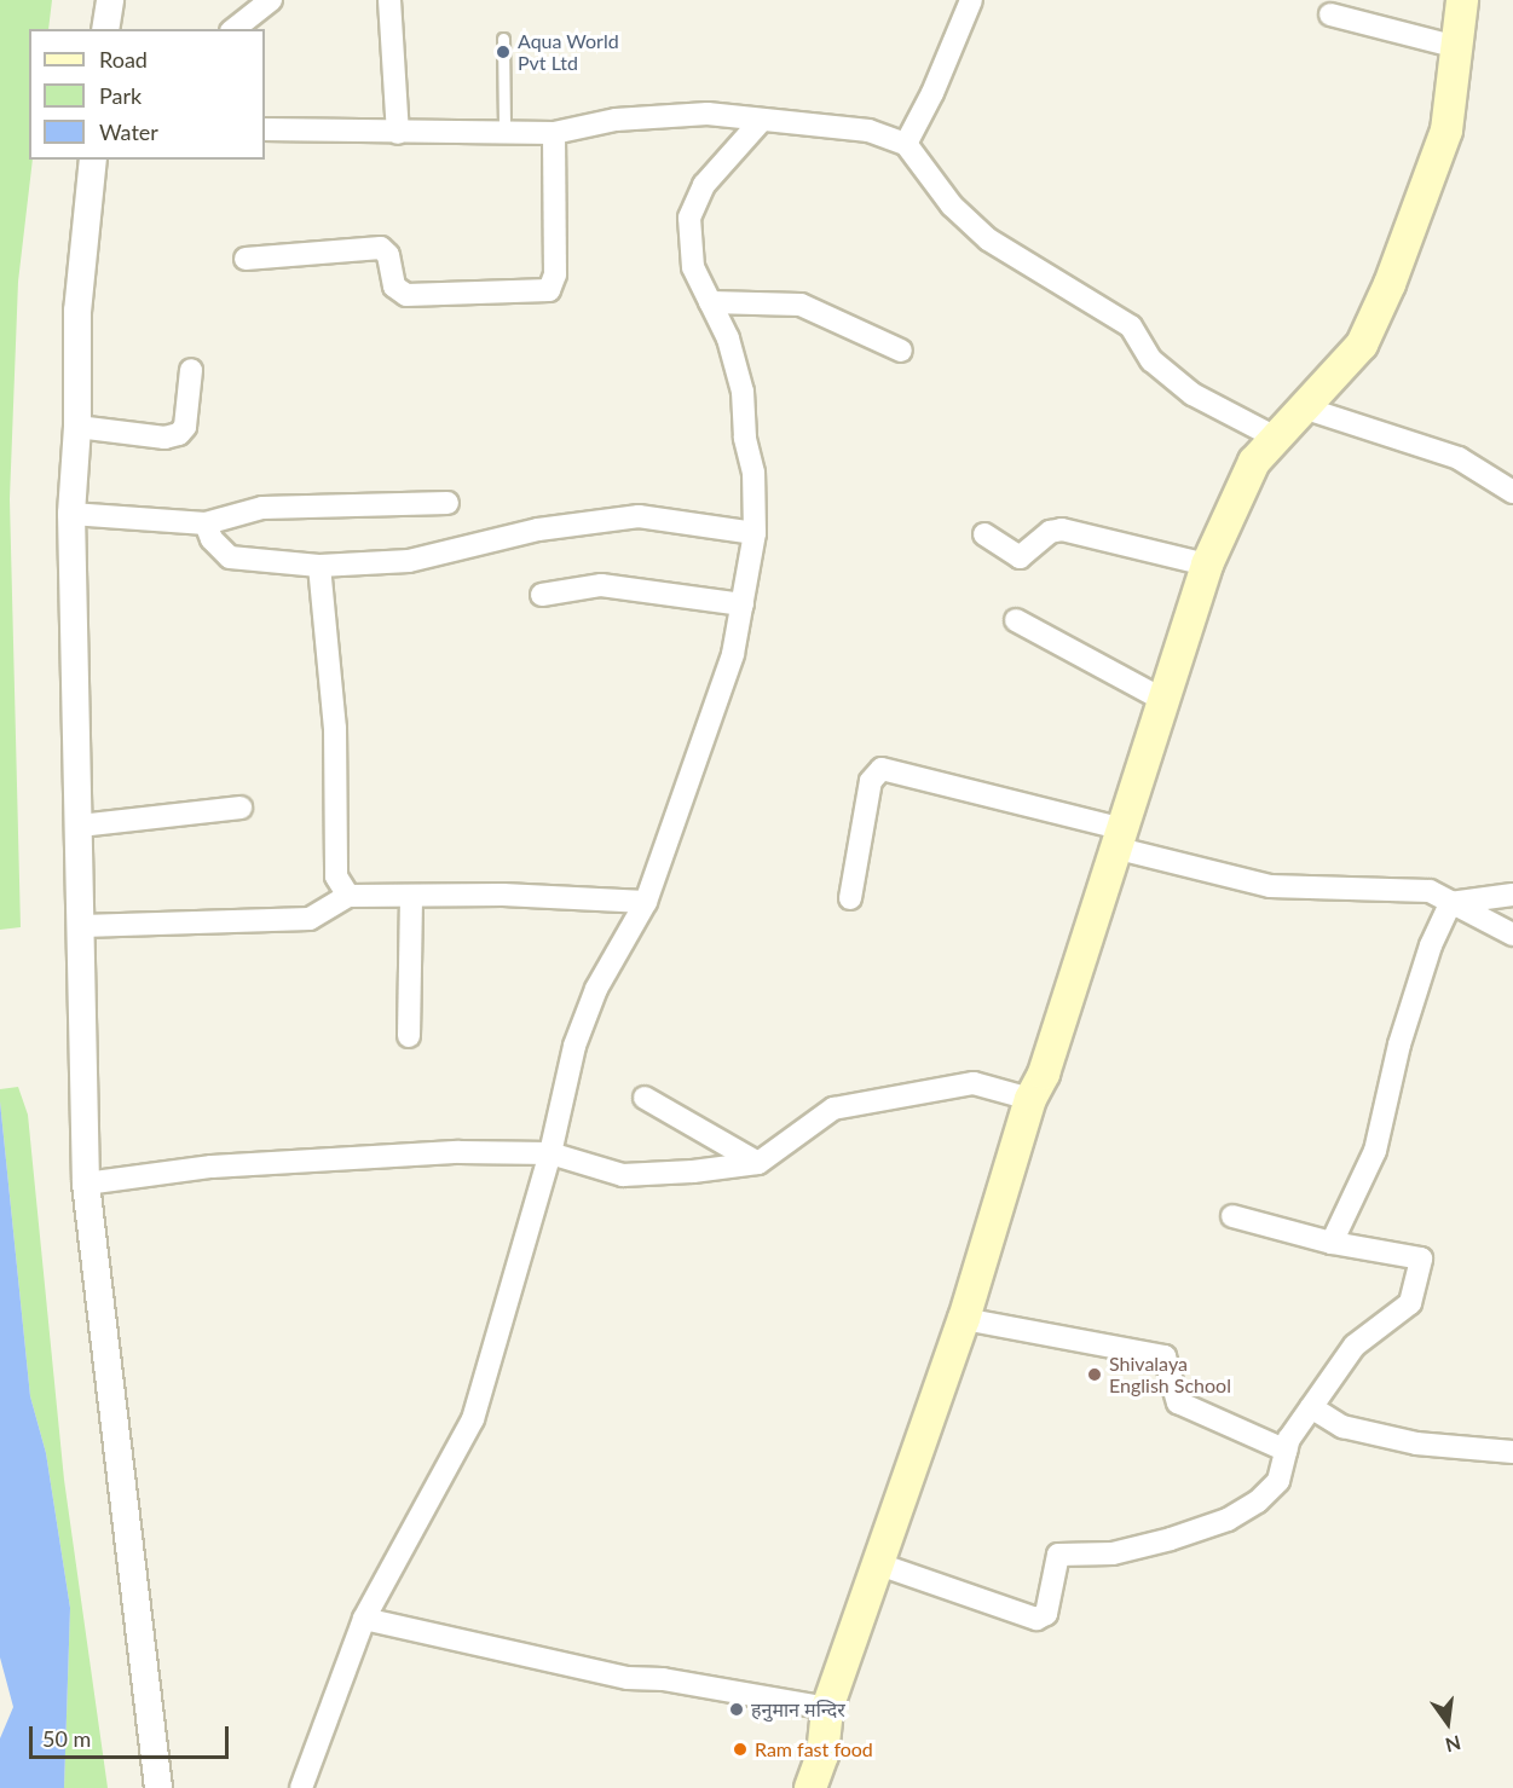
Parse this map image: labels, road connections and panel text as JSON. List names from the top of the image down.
{
  "places": [
    "Aqua World Pvt Ltd",
    "Shivalaya English School",
    "हनुमान मन्दिर",
    "Ram fast food"
  ],
  "legend": ["Road", "Park", "Water"],
  "scale_bar": "50 m",
  "north": "bottom"
}
